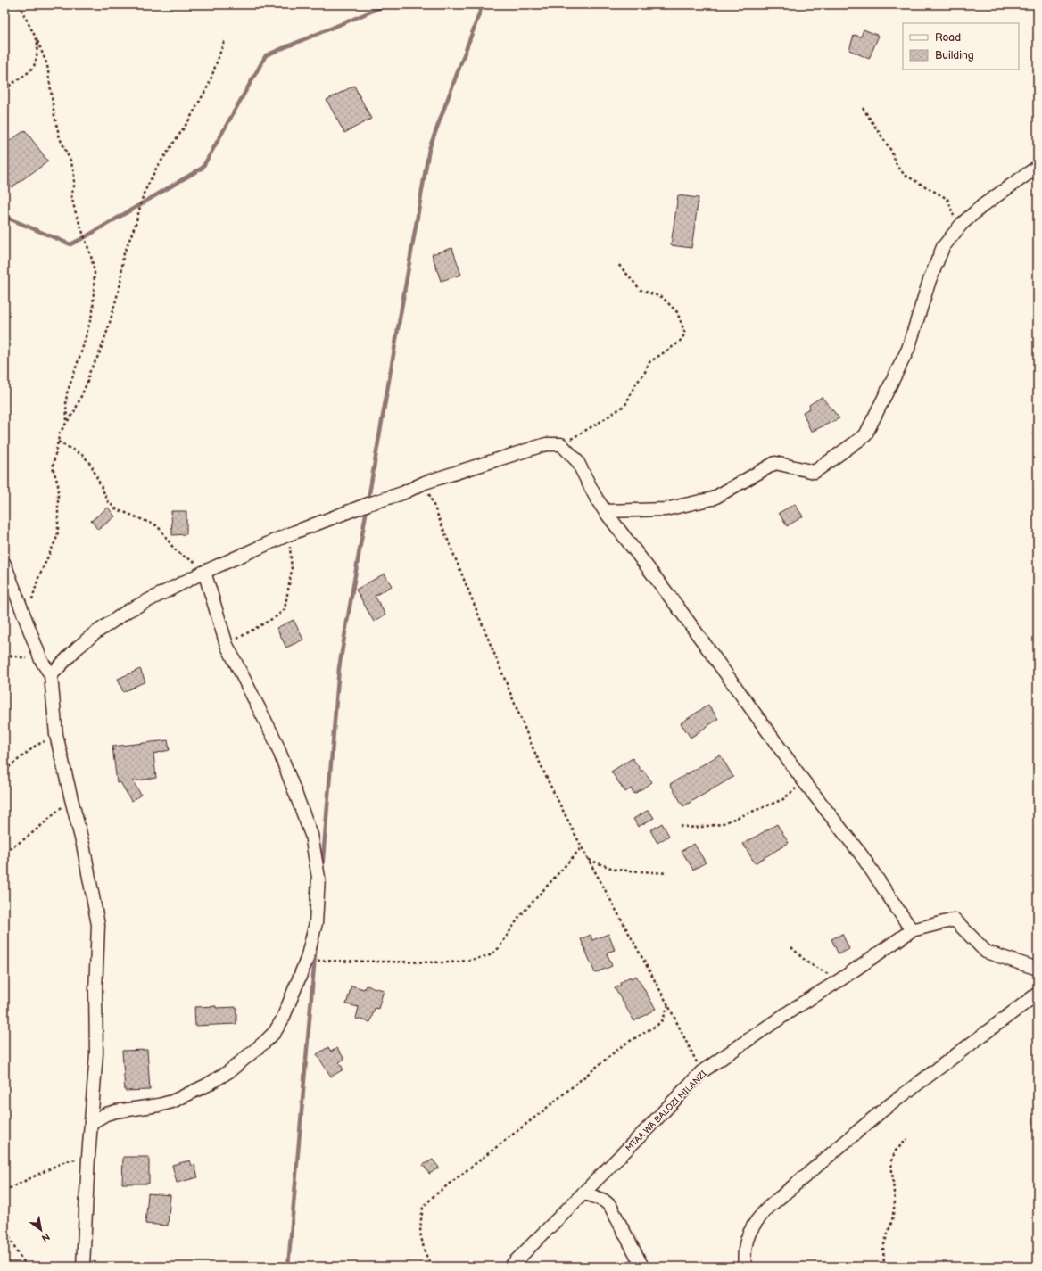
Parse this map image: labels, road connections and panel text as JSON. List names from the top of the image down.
{
  "streets": {
    "street": ["MTAA WA BALOZI MILANZI"]
  },
  "legend": ["Road", "Building"],
  "north": "bottom right"
}
